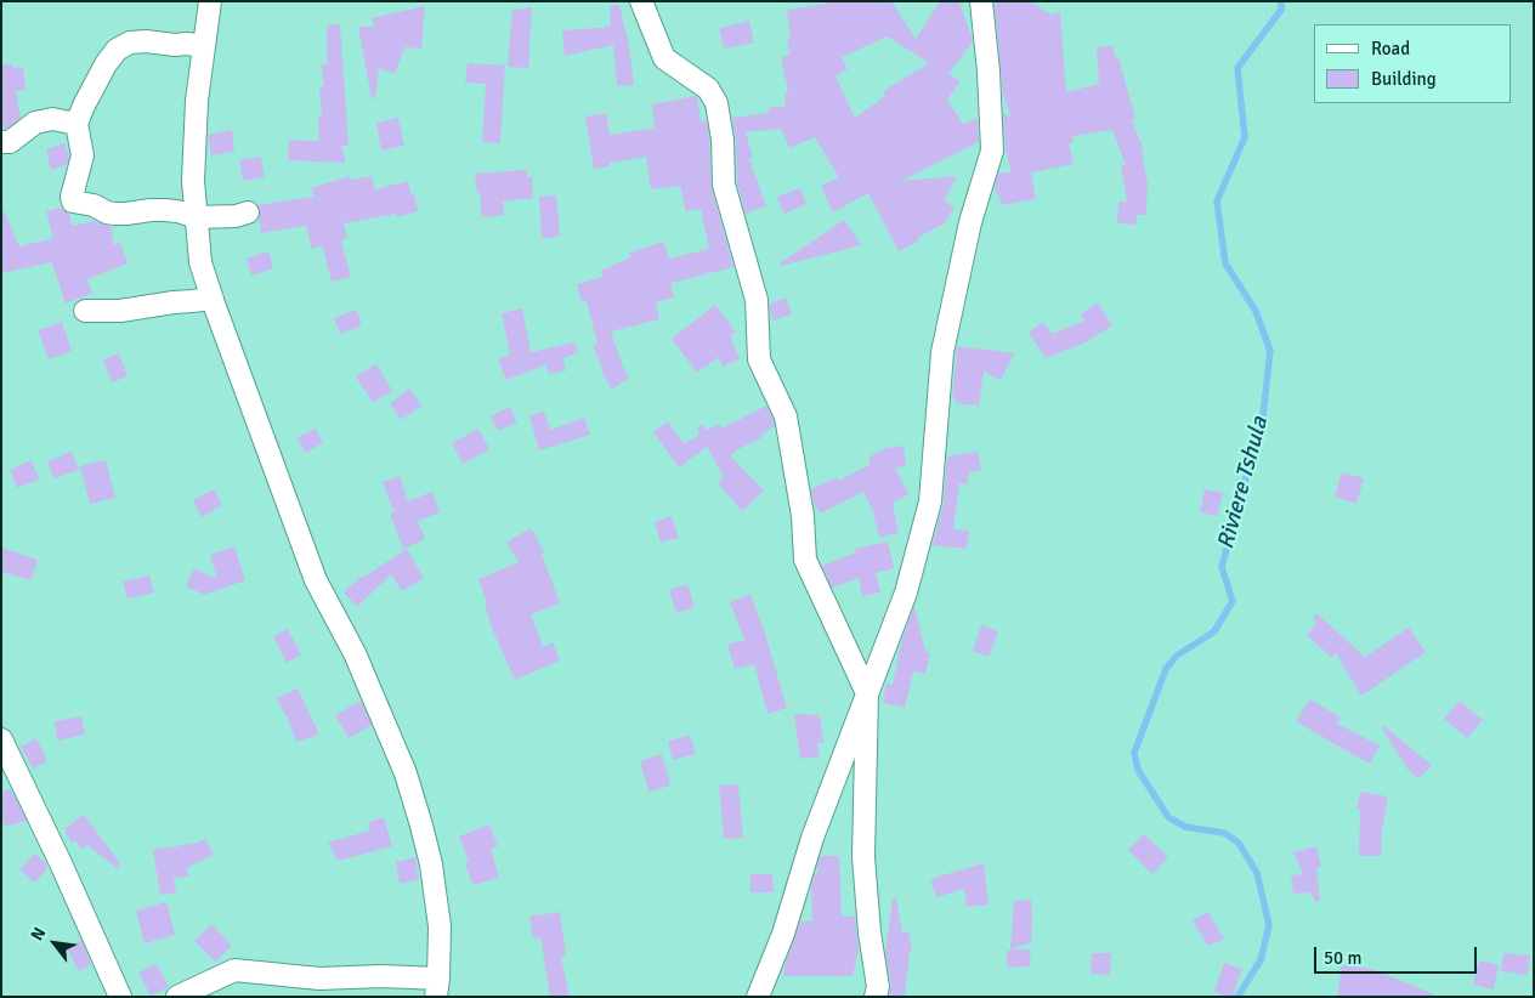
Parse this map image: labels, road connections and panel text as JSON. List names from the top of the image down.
{
  "water": ["Riviere Tshula"],
  "legend": ["Road", "Building"],
  "scale_bar": "50 m",
  "north": "top left"
}
